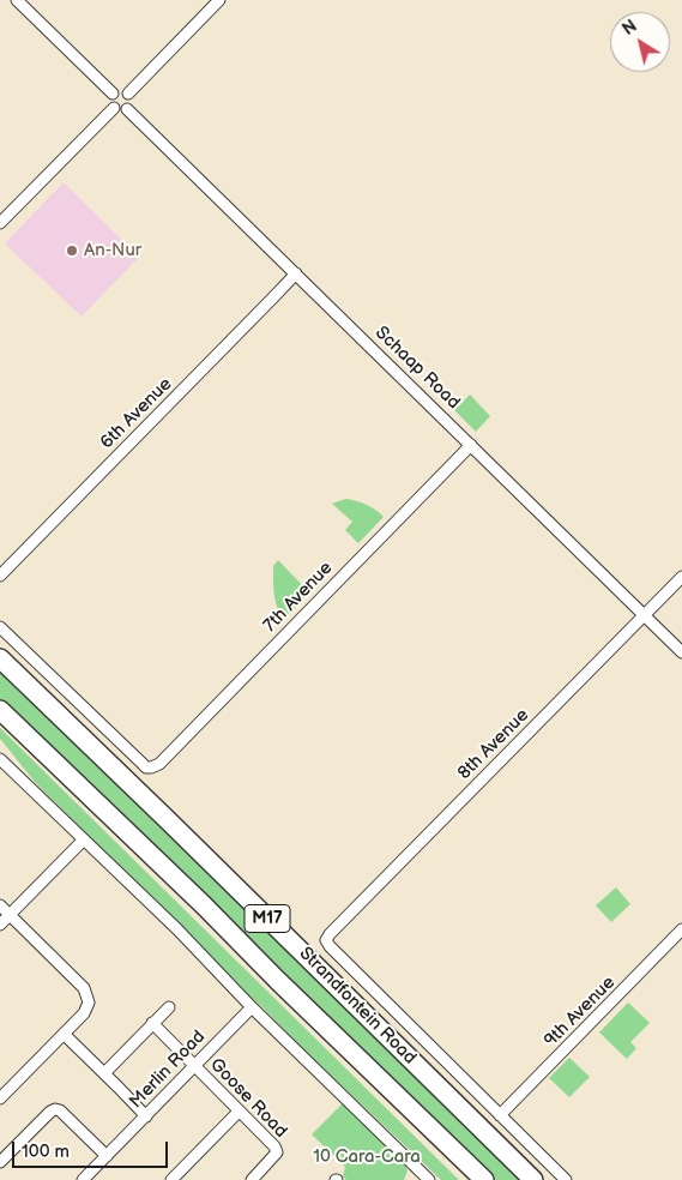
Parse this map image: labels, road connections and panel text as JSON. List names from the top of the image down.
{
  "streets": {
    "main road": ["M17", "Strandfontein Road"],
    "street": [
      "Schaap Road",
      "6th Avenue",
      "7th Avenue",
      "8th Avenue",
      "9th Avenue",
      "Merlin Road",
      "Goose Road"
    ]
  },
  "crossings": [
    ["Schaap Road", "6th Avenue"],
    ["Schaap Road", "7th Avenue"],
    ["Schaap Road", "8th Avenue"],
    ["8th Avenue", "9th Avenue"],
    ["Merlin Road", "Goose Road"]
  ],
  "parks": ["10 Cara-Cara"],
  "places": ["An-Nur"],
  "scale_bar": "100 m",
  "north": "top left"
}
